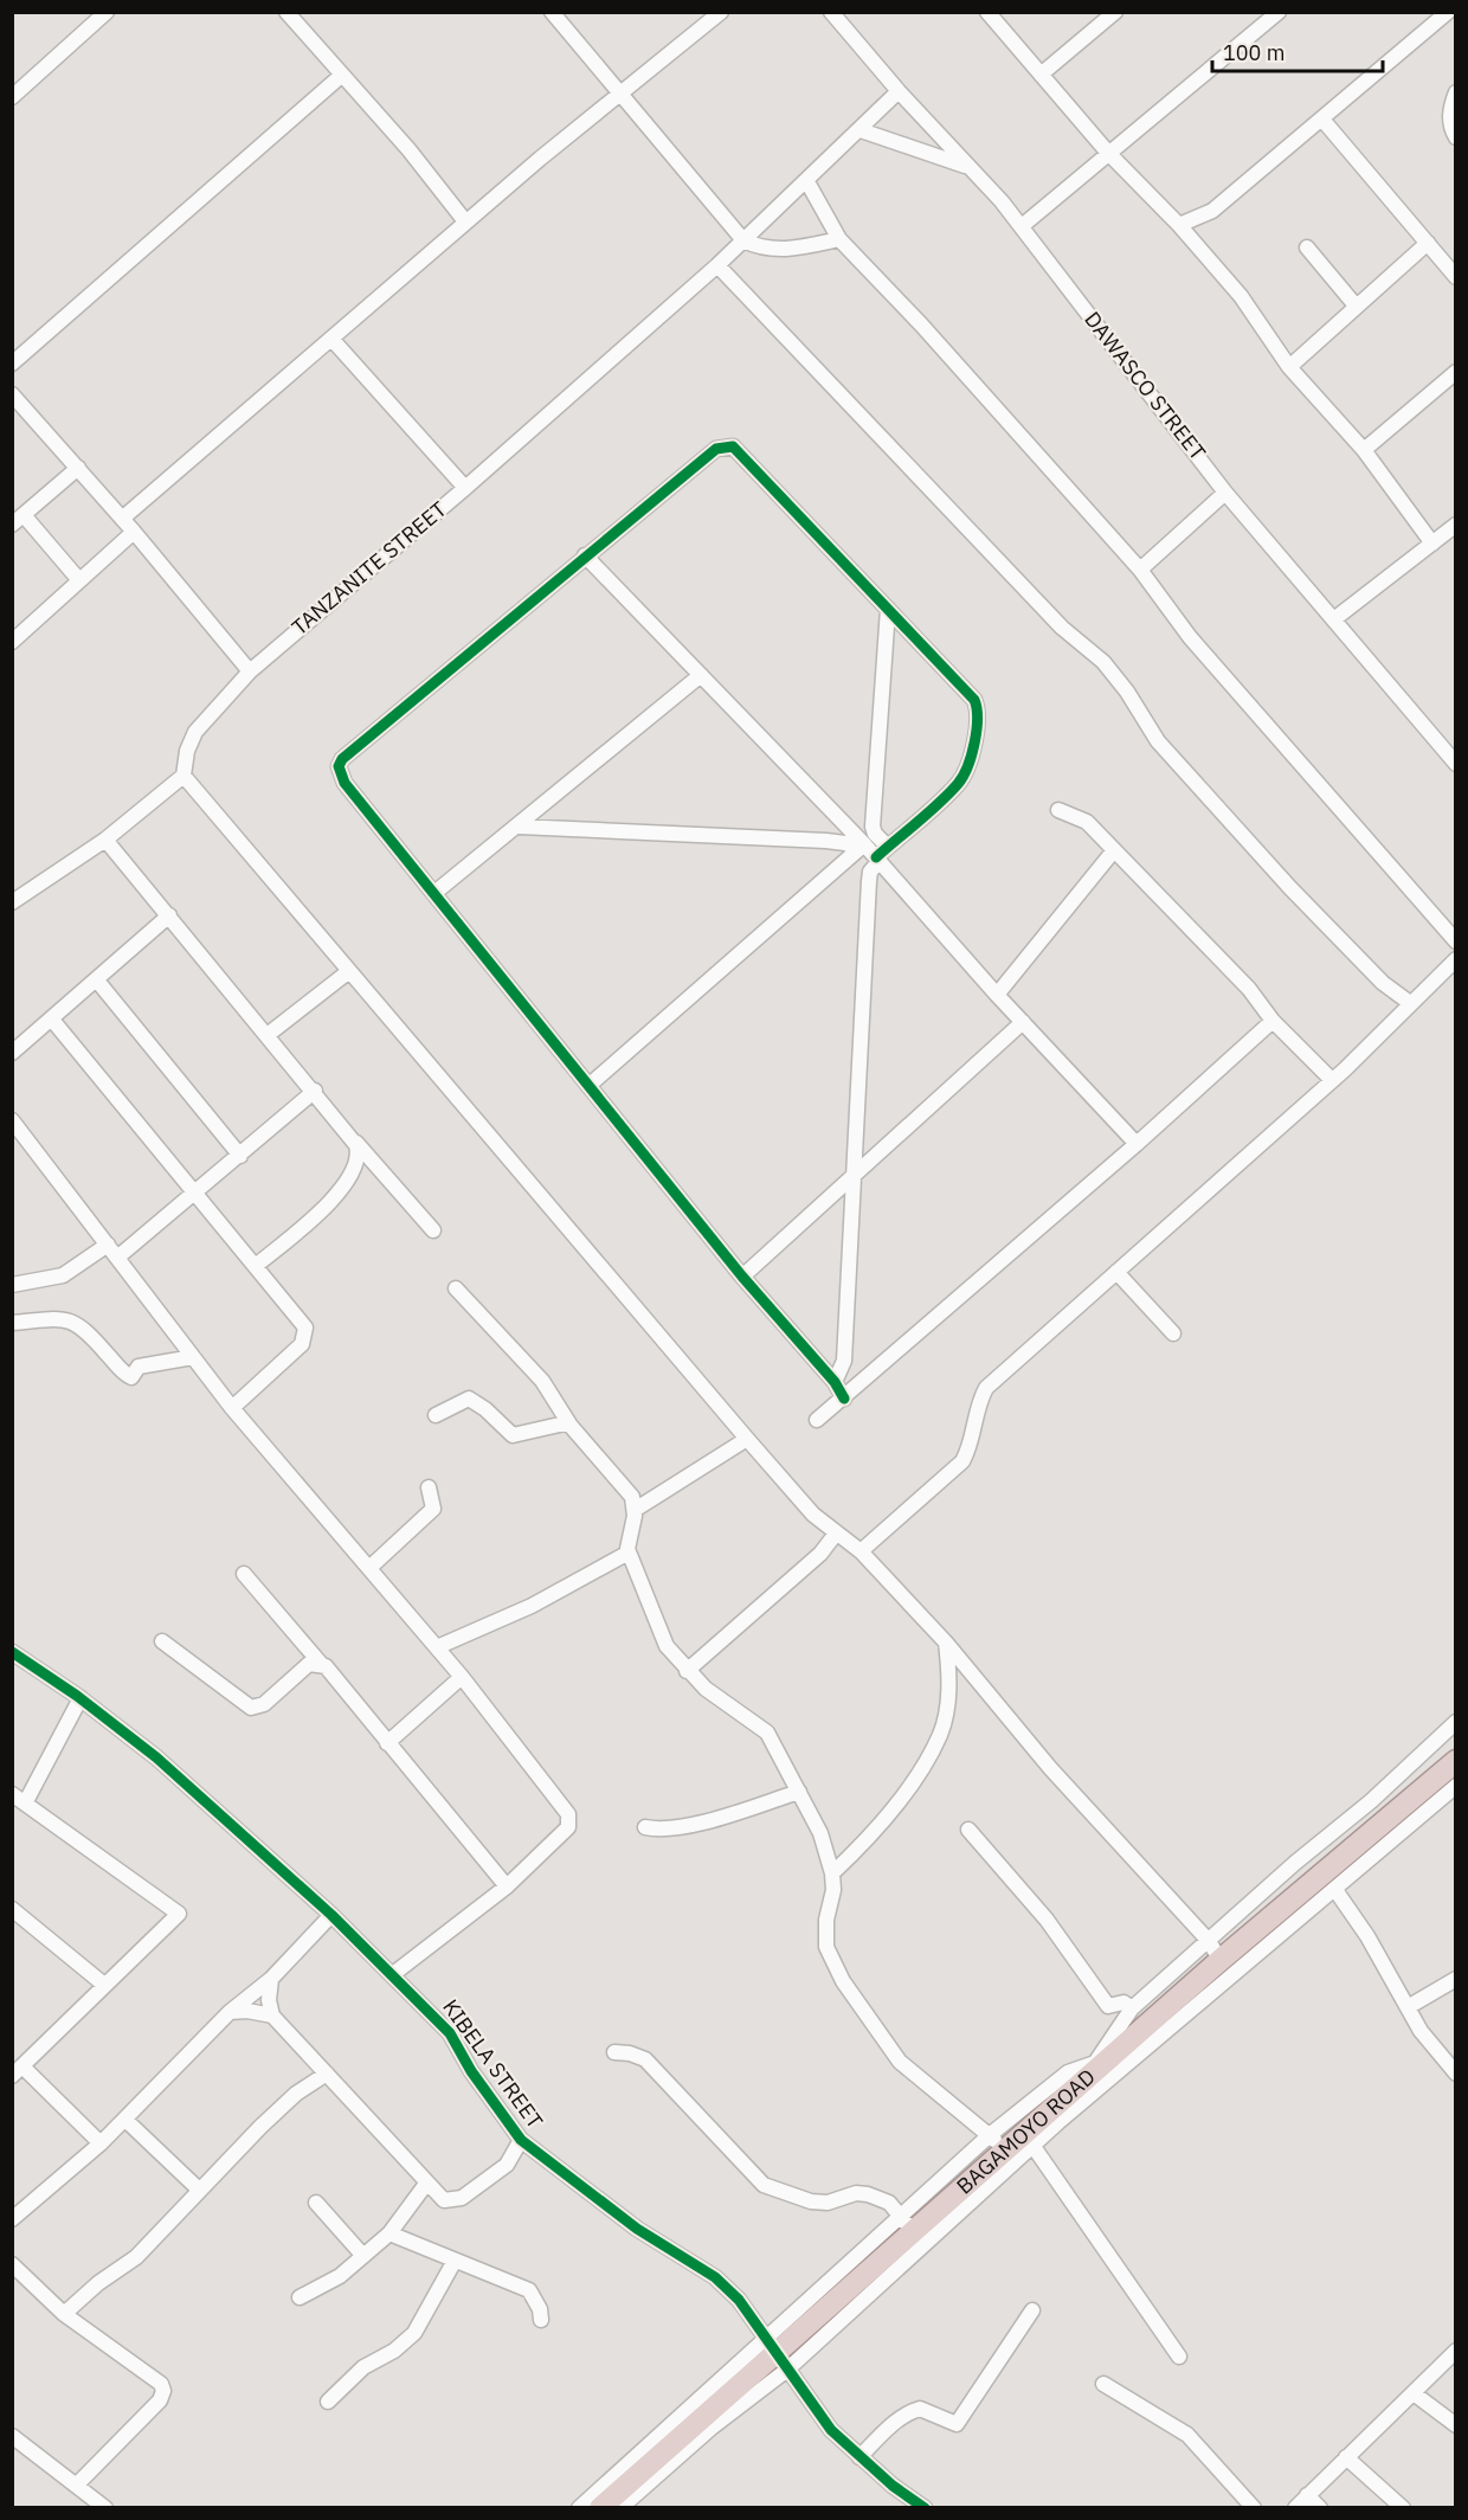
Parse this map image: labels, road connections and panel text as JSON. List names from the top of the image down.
{
  "streets": {
    "highway": ["BAGAMOYO ROAD"],
    "street": ["DAWASCO STREET", "TANZANITE STREET", "KIBELA STREET"]
  },
  "crossings": [
    ["DAWASCO STREET", "TANZANITE STREET"],
    ["KIBELA STREET", "BAGAMOYO ROAD"]
  ],
  "scale_bar": "100 m"
}
